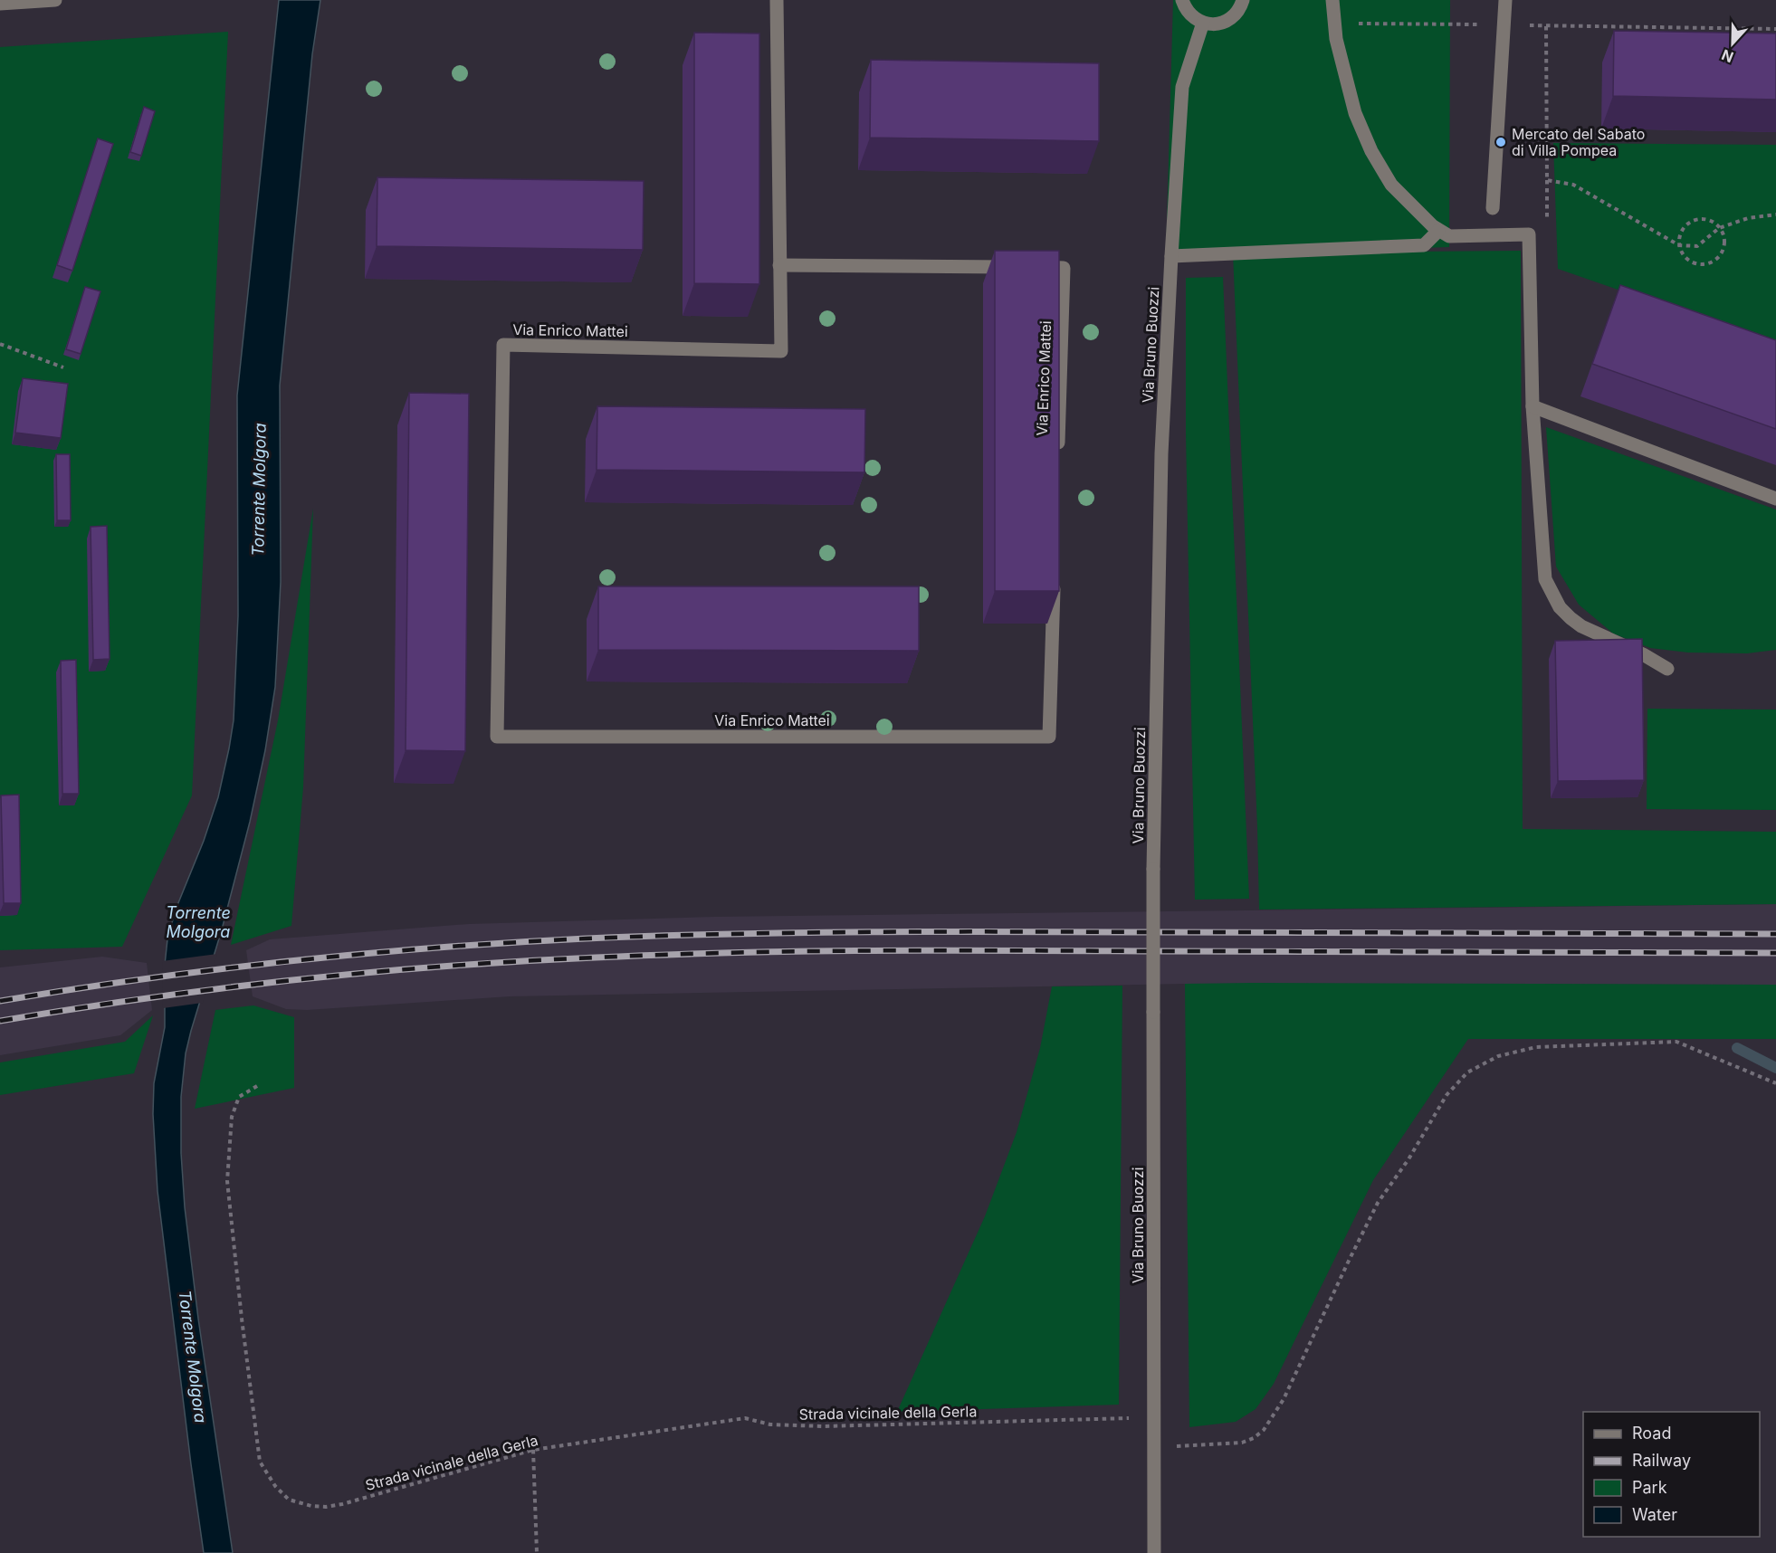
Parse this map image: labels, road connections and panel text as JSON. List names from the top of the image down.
{
  "streets": {
    "street": ["Via Enrico Mattei", "Via Bruno Buozzi"],
    "path": ["Strada vicinale della Gerla"]
  },
  "crossings": [
    ["Via Bruno Buozzi", "Strada vicinale della Gerla"]
  ],
  "water": ["Torrente Molgora"],
  "places": ["Mercato del Sabato di Villa Pompea"],
  "legend": [
    "Road",
    "Railway",
    "Park",
    "Water"
  ],
  "north": "bottom"
}
